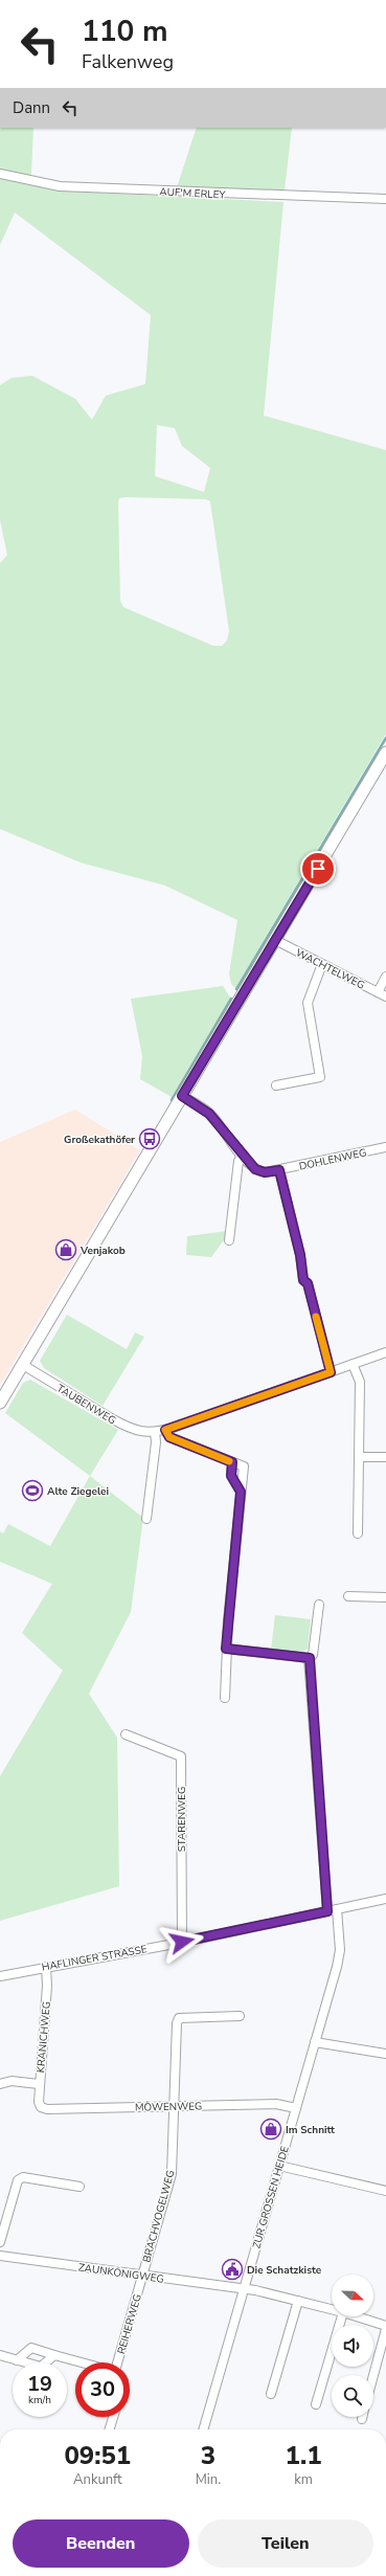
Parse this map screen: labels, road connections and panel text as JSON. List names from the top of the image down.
{
  "streets": {
    "street": [
      "AUF'M ERLEY",
      "WACHTELWEG",
      "DOHLENWEG",
      "TAUBENWEG",
      "STARENWEG",
      "HAFLINGER STRASSE",
      "KRANICHWEG",
      "MÖWENWEG",
      "ZUR GROSSEN HEIDE",
      "BRACHVOGELWEG",
      "ZAUNKÖNIGWEG",
      "REIHERWEG"
    ]
  },
  "crossings": [
    ["STARENWEG", "HAFLINGER STRASSE"],
    ["HAFLINGER STRASSE", "KRANICHWEG"],
    ["HAFLINGER STRASSE", "ZUR GROSSEN HEIDE"],
    ["KRANICHWEG", "MÖWENWEG"],
    ["MÖWENWEG", "ZUR GROSSEN HEIDE"],
    ["MÖWENWEG", "BRACHVOGELWEG"],
    ["ZUR GROSSEN HEIDE", "ZAUNKÖNIGWEG"],
    ["BRACHVOGELWEG", "ZAUNKÖNIGWEG"],
    ["BRACHVOGELWEG", "REIHERWEG"],
    ["ZAUNKÖNIGWEG", "REIHERWEG"]
  ],
  "places": {
    "bus stop": ["Großekathöfer"],
    "shop": ["Venjakob", "Im Schnitt"],
    "sports": ["Alte Ziegelei"],
    "public building": ["Die Schatzkiste"]
  },
  "north": "right",
  "page": {
    "turn": ["110 m", "Falkenweg"],
    "then": "Dann",
    "speed": "19 km/h",
    "limit": "30",
    "eta": [
      "09:51",
      "Ankunft",
      "3",
      "Min.",
      "1.1",
      "km"
    ],
    "buttons": ["Beenden", "Teilen"]
  }
}
